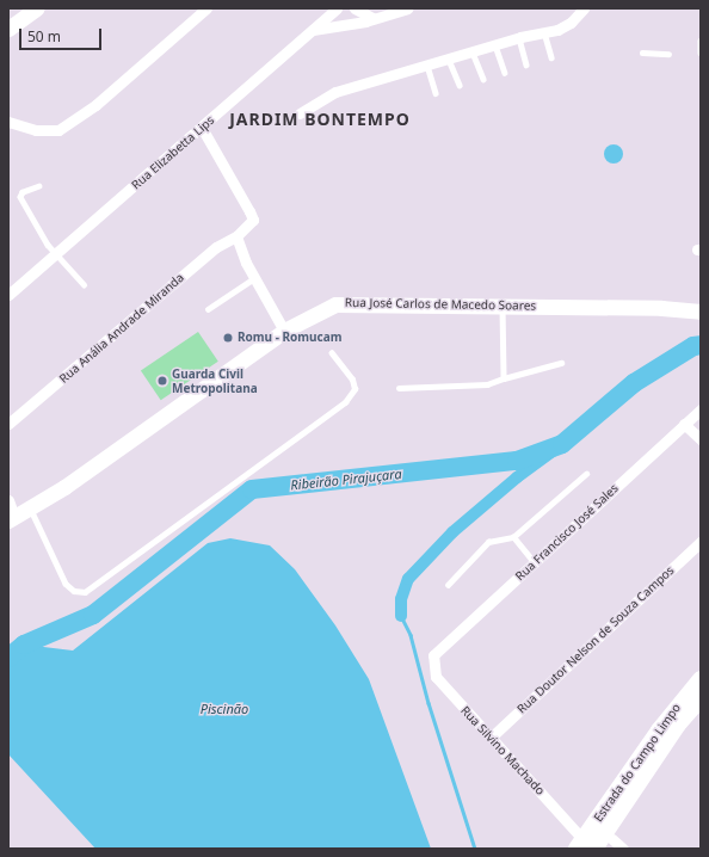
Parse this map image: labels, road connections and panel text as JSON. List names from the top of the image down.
{
  "streets": {
    "main road": ["Estrada do Campo Limpo"],
    "street": [
      "Rua Elizabetta Lips",
      "Rua José Carlos de Macedo Soares",
      "Rua Anália Andrade Miranda",
      "Rua Francisco José Sales",
      "Rua Doutor Nelson de Souza Campos",
      "Rua Silvino Machado"
    ]
  },
  "crossings": [
    ["Rua Elizabetta Lips", "Rua Anália Andrade Miranda"],
    ["Rua Francisco José Sales", "Rua Silvino Machado"],
    ["Rua Doutor Nelson de Souza Campos", "Rua Silvino Machado"],
    ["Rua Silvino Machado", "Estrada do Campo Limpo"]
  ],
  "districts": ["JARDIM BONTEMPO"],
  "water": ["Ribeirão Pirajuçara", "Piscinão"],
  "places": ["Romu - Romucam", "Guarda Civil Metropolitana"],
  "scale_bar": "50 m"
}
